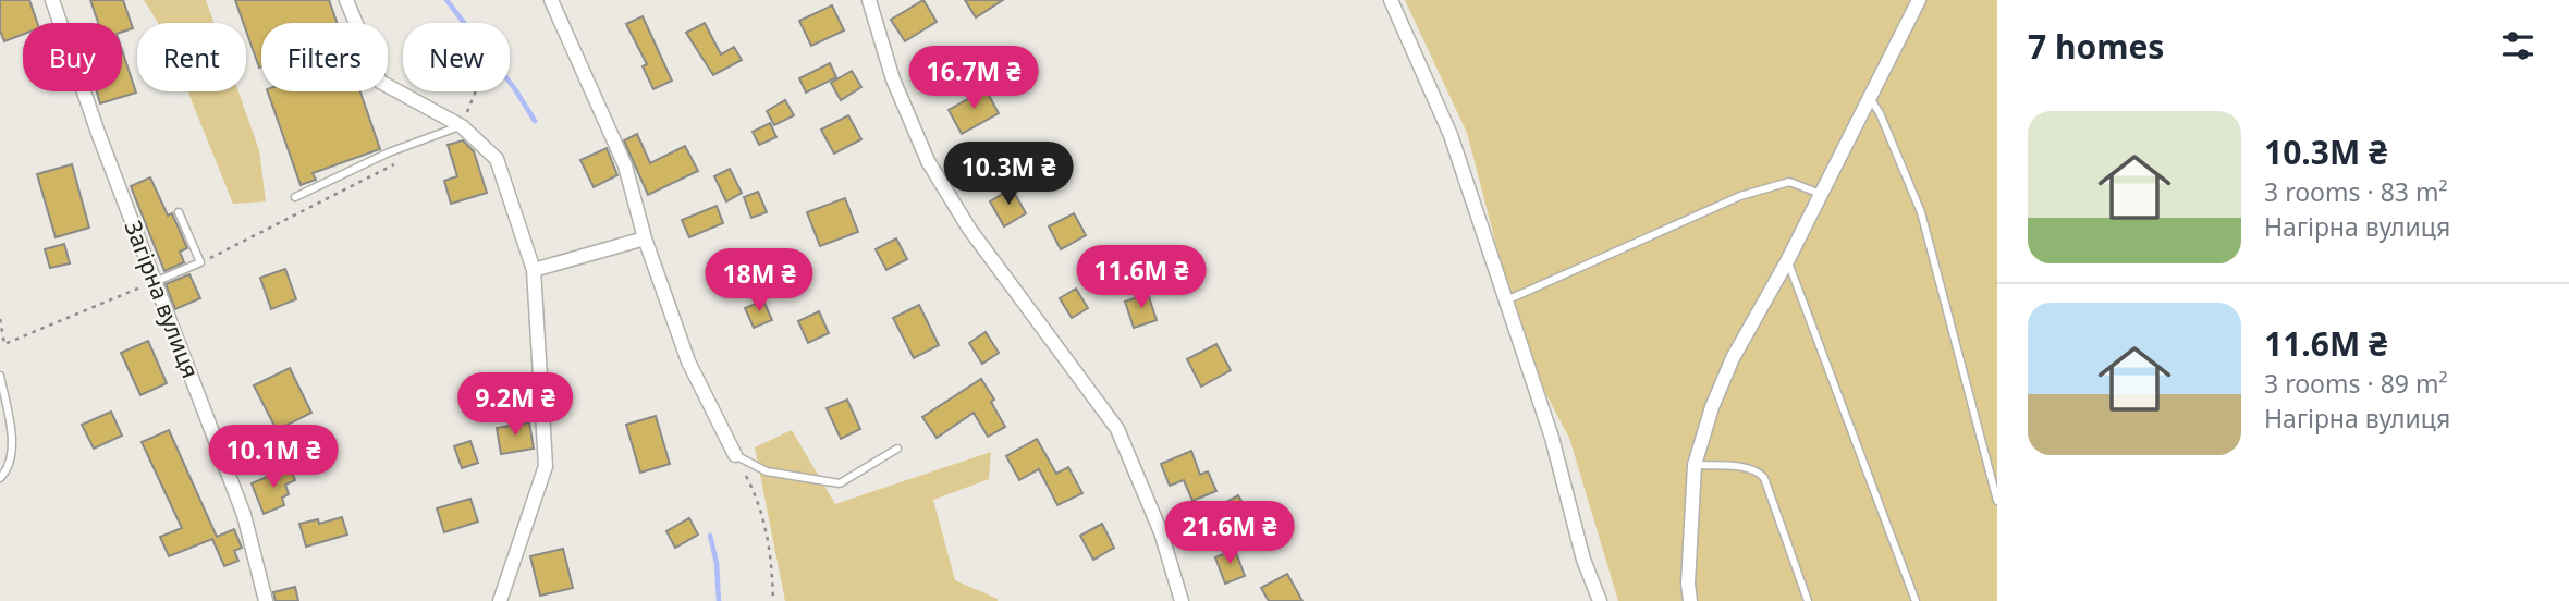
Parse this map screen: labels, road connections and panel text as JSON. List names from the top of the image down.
{
  "streets": {
    "street": ["Загірна вулиця"]
  },
  "page": {
    "heading": "7 homes",
    "chip": [
      "Buy",
      "Rent",
      "Filters",
      "New"
    ],
    "price": [
      "16.7M ₴",
      "10.3M ₴",
      "11.6M ₴",
      "18M ₴",
      "9.2M ₴",
      "10.1M ₴",
      "21.6M ₴"
    ],
    "list": [
      {
        "name": "10.3M ₴",
        "note": "3 rooms · 83 m² · Нагірна вулиця"
      },
      {
        "name": "11.6M ₴",
        "note": "3 rooms · 89 m² · Нагірна вулиця"
      }
    ]
  }
}
